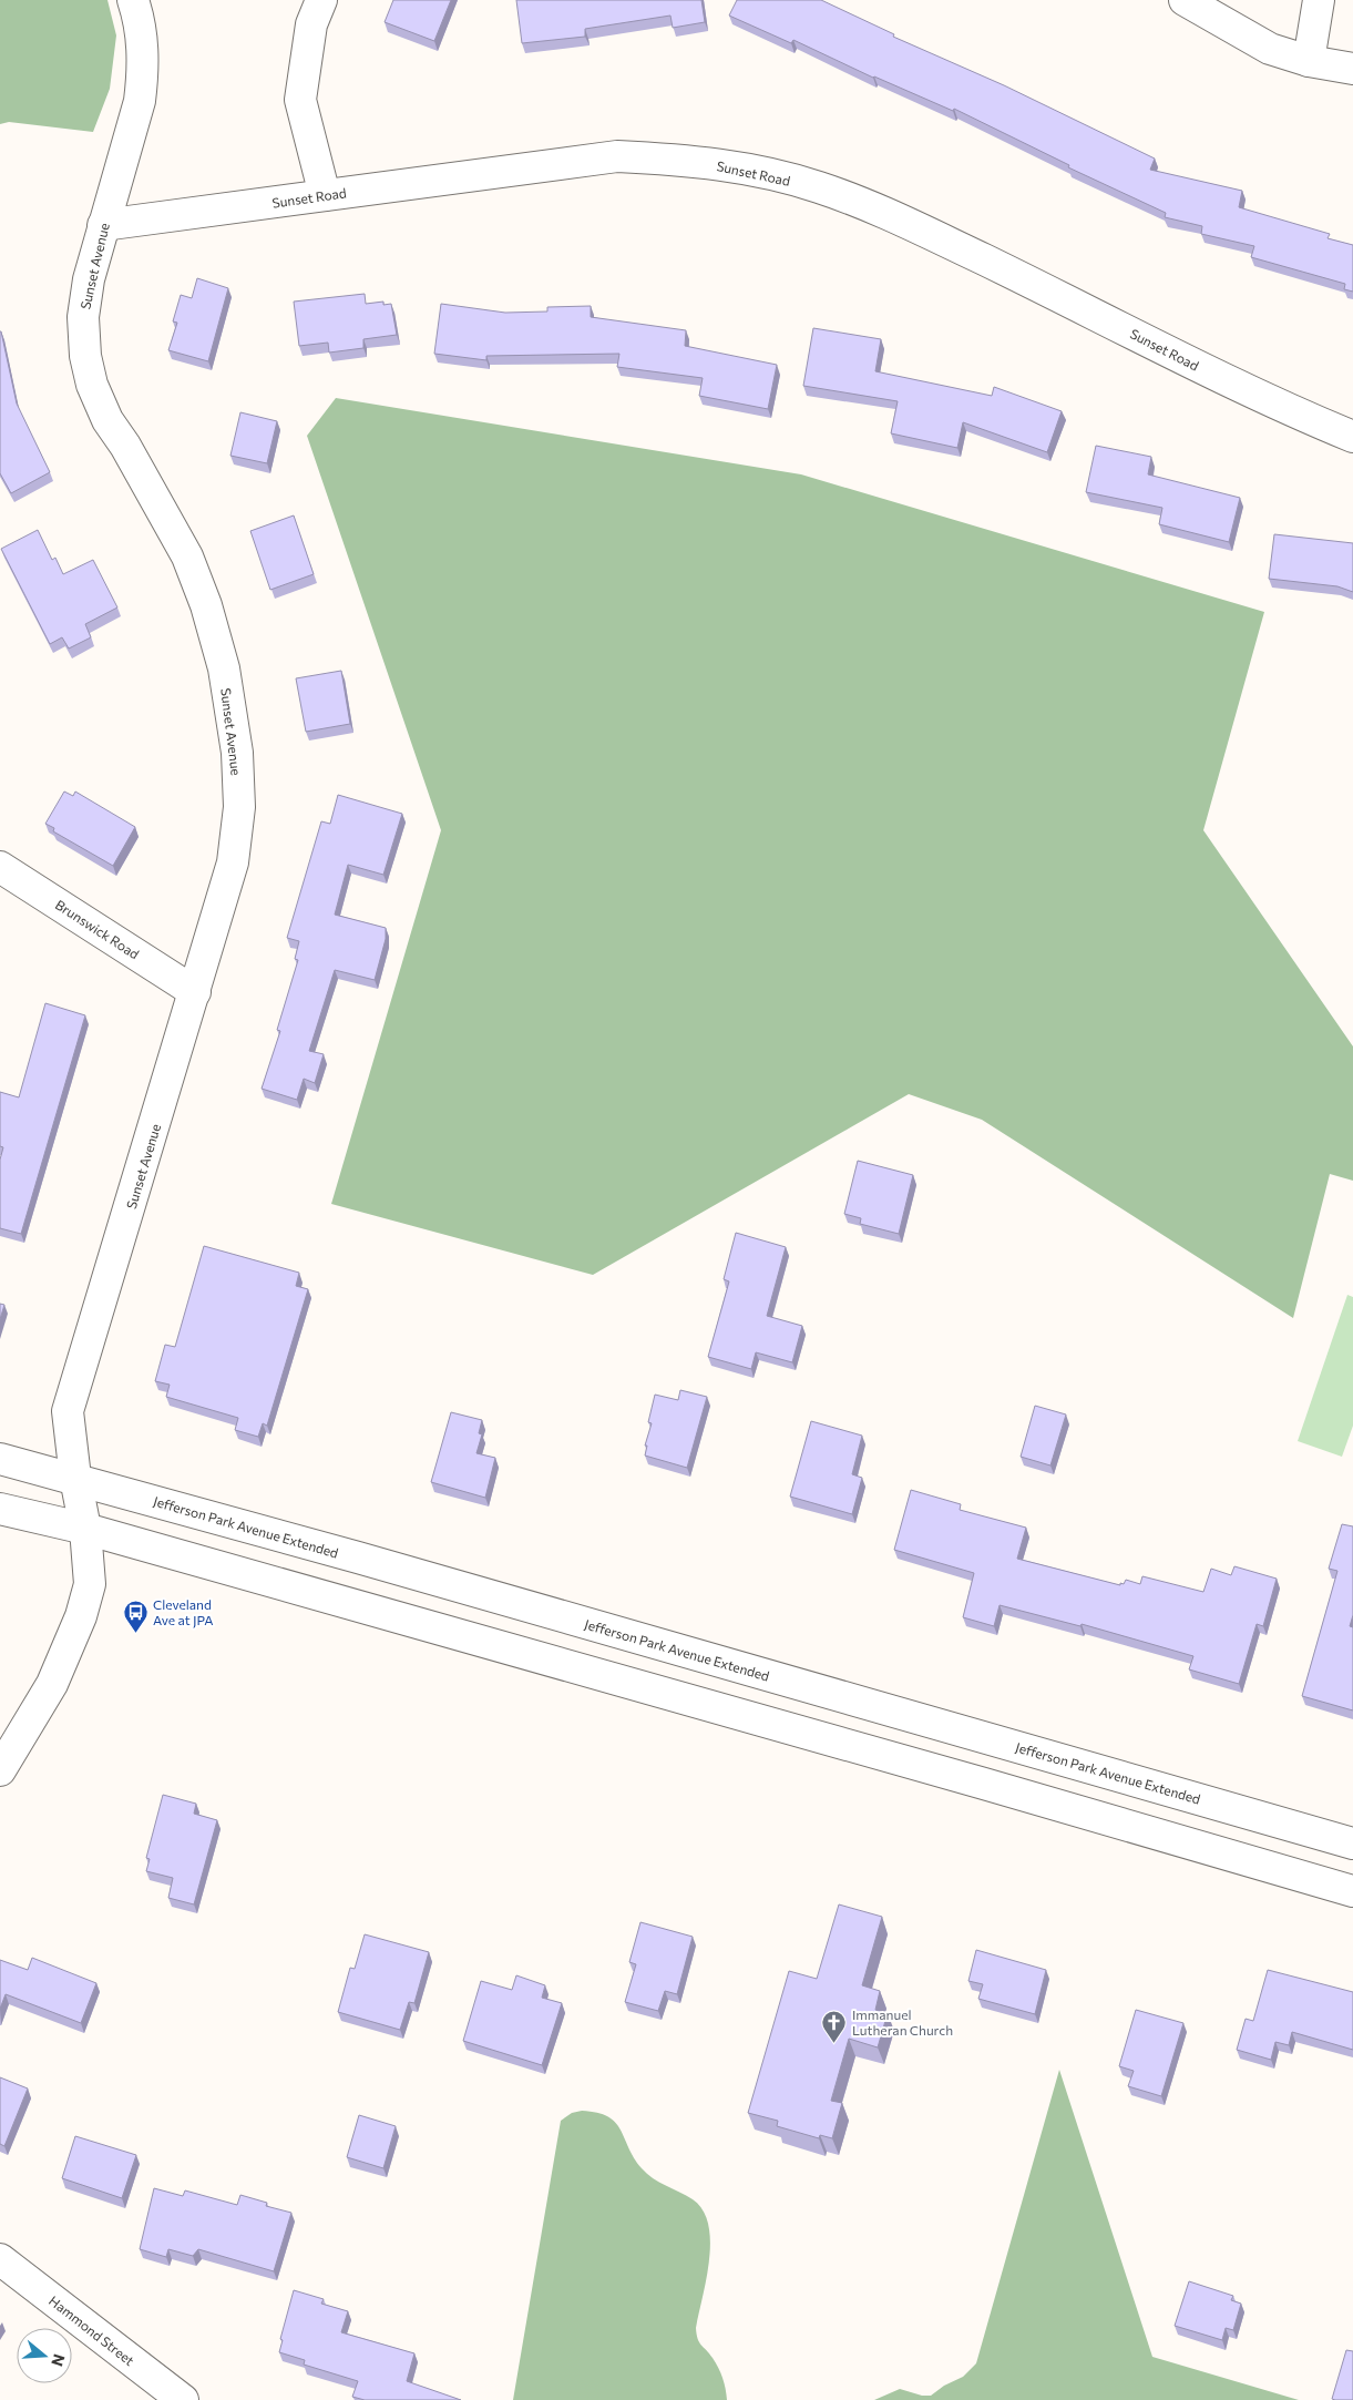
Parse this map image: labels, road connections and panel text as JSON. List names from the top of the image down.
{
  "streets": {
    "street": [
      "Sunset Road",
      "Sunset Avenue",
      "Brunswick Road",
      "Jefferson Park Avenue Extended",
      "Hammond Street"
    ]
  },
  "crossings": [
    ["Sunset Road", "Sunset Avenue"],
    ["Sunset Avenue", "Brunswick Road"],
    ["Sunset Avenue", "Jefferson Park Avenue Extended"]
  ],
  "places": {
    "bus stop": ["Cleveland Ave at JPA"],
    "church": ["Immanuel Lutheran Church"]
  },
  "north": "right"
}
